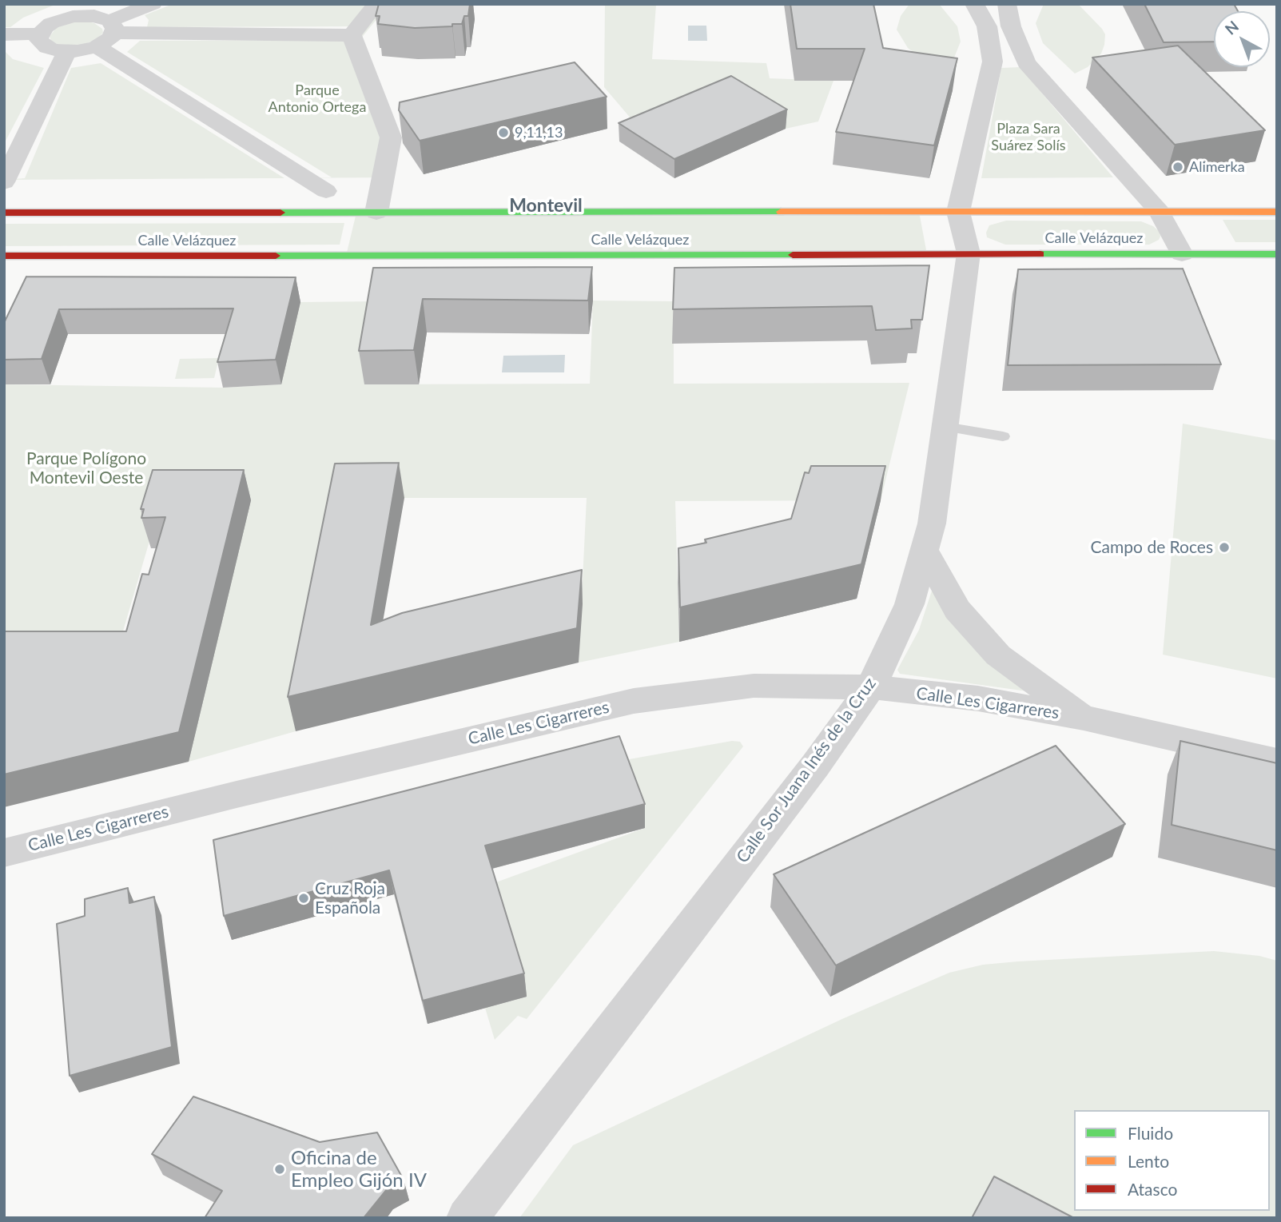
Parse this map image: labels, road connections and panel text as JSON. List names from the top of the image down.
{
  "streets": {
    "street": ["Calle Velázquez", "Calle Les Cigarreres", "Calle Sor Juana Inés de la Cruz"]
  },
  "crossings": [
    ["Calle Velázquez", "Calle Sor Juana Inés de la Cruz"],
    ["Calle Les Cigarreres", "Calle Sor Juana Inés de la Cruz"]
  ],
  "districts": ["Montevil"],
  "parks": ["Parque Antonio Ortega", "Plaza Sara Suárez Solís", "Parque Polígono Montevil Oeste"],
  "places": [
    "9,11,13",
    "Alimerka",
    "Campo de Roces",
    "Cruz Roja Española",
    "Oficina de Empleo Gijón IV"
  ],
  "legend": ["Fluido", "Lento", "Atasco"],
  "north": "top left"
}
